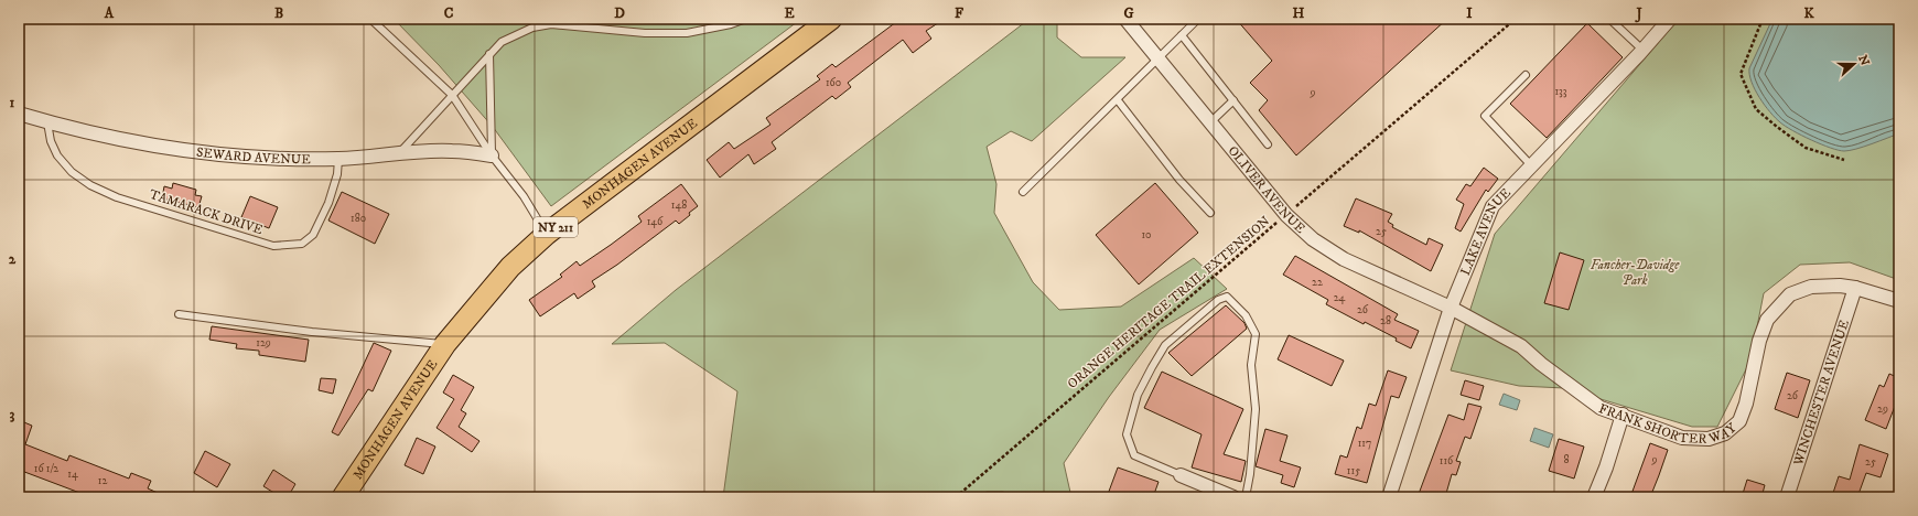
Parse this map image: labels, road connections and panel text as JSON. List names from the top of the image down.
{
  "streets": {
    "main road": ["MONHAGEN AVENUE", "NY 211"],
    "street": [
      "SEWARD AVENUE",
      "OLIVER AVENUE",
      "LAKE AVENUE",
      "WINCHESTER AVENUE",
      "FRANK SHORTER WAY"
    ],
    "lane": ["TAMARACK DRIVE"],
    "path": ["ORANGE HERITAGE TRAIL EXTENSION"]
  },
  "crossings": [
    ["SEWARD AVENUE", "TAMARACK DRIVE"],
    ["OLIVER AVENUE", "LAKE AVENUE"],
    ["OLIVER AVENUE", "ORANGE HERITAGE TRAIL EXTENSION"],
    ["OLIVER AVENUE", "FRANK SHORTER WAY"],
    ["LAKE AVENUE", "FRANK SHORTER WAY"],
    ["WINCHESTER AVENUE", "FRANK SHORTER WAY"]
  ],
  "parks": ["Fancher-Davidge Park"],
  "house_numbers": [
    "160",
    "133",
    "9",
    "148",
    "180",
    "146",
    "25",
    "10",
    "22",
    "24",
    "26",
    "28",
    "129",
    "26",
    "29",
    "117",
    "8",
    "9",
    "116",
    "25",
    "16 1/2",
    "115",
    "14",
    "12"
  ],
  "north": "right",
  "grid": {
    "columns": [
      "A",
      "B",
      "C",
      "D",
      "E",
      "F",
      "G",
      "H",
      "I",
      "J",
      "K"
    ],
    "rows": ["1", "2", "3"]
  }
}
